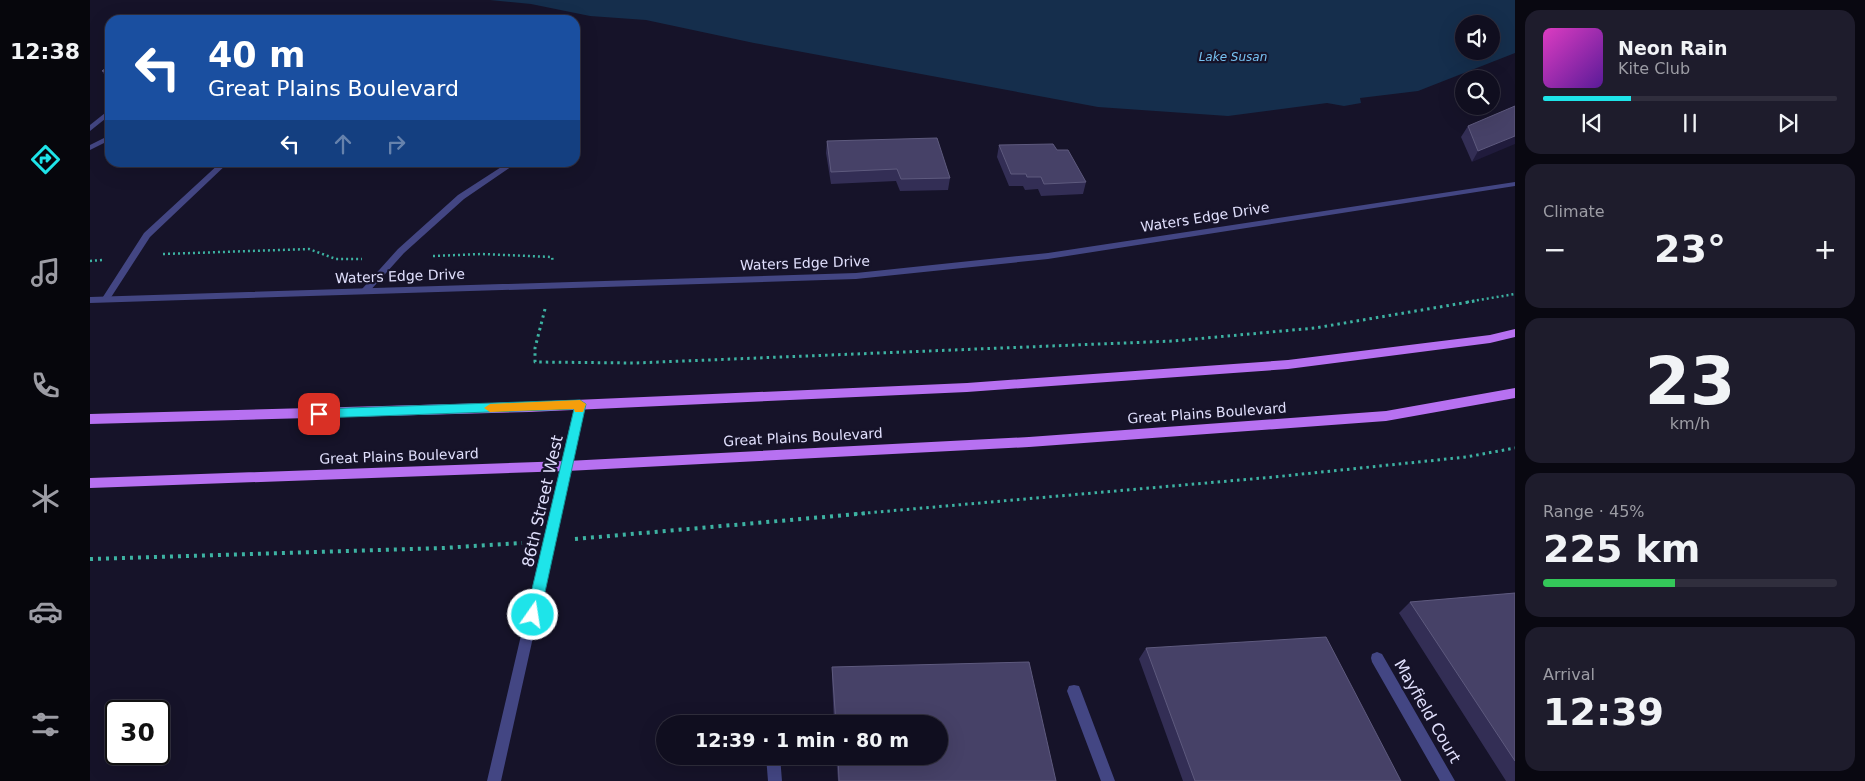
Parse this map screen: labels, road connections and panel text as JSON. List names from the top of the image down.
{
  "streets": {
    "main road": ["Great Plains Boulevard"],
    "street": ["Waters Edge Drive", "86th Street West", "Mayfield Court"]
  },
  "crossings": [
    ["Great Plains Boulevard", "86th Street West"]
  ],
  "water": ["Lake Susan"],
  "page": {
    "tabs": "12:38",
    "turn": ["40 m", "Great Plains Boulevard"],
    "song": ["Neon Rain", "Kite Club"],
    "tile": [
      "Climate",
      ["23", "km/h"],
      ["Range · 45%", "225 km"],
      ["Arrival", "12:39"]
    ],
    "heat": ["−", "23°", "+"],
    "limit": "30",
    "trip": "12:39 · 1 min · 80 m"
  }
}
